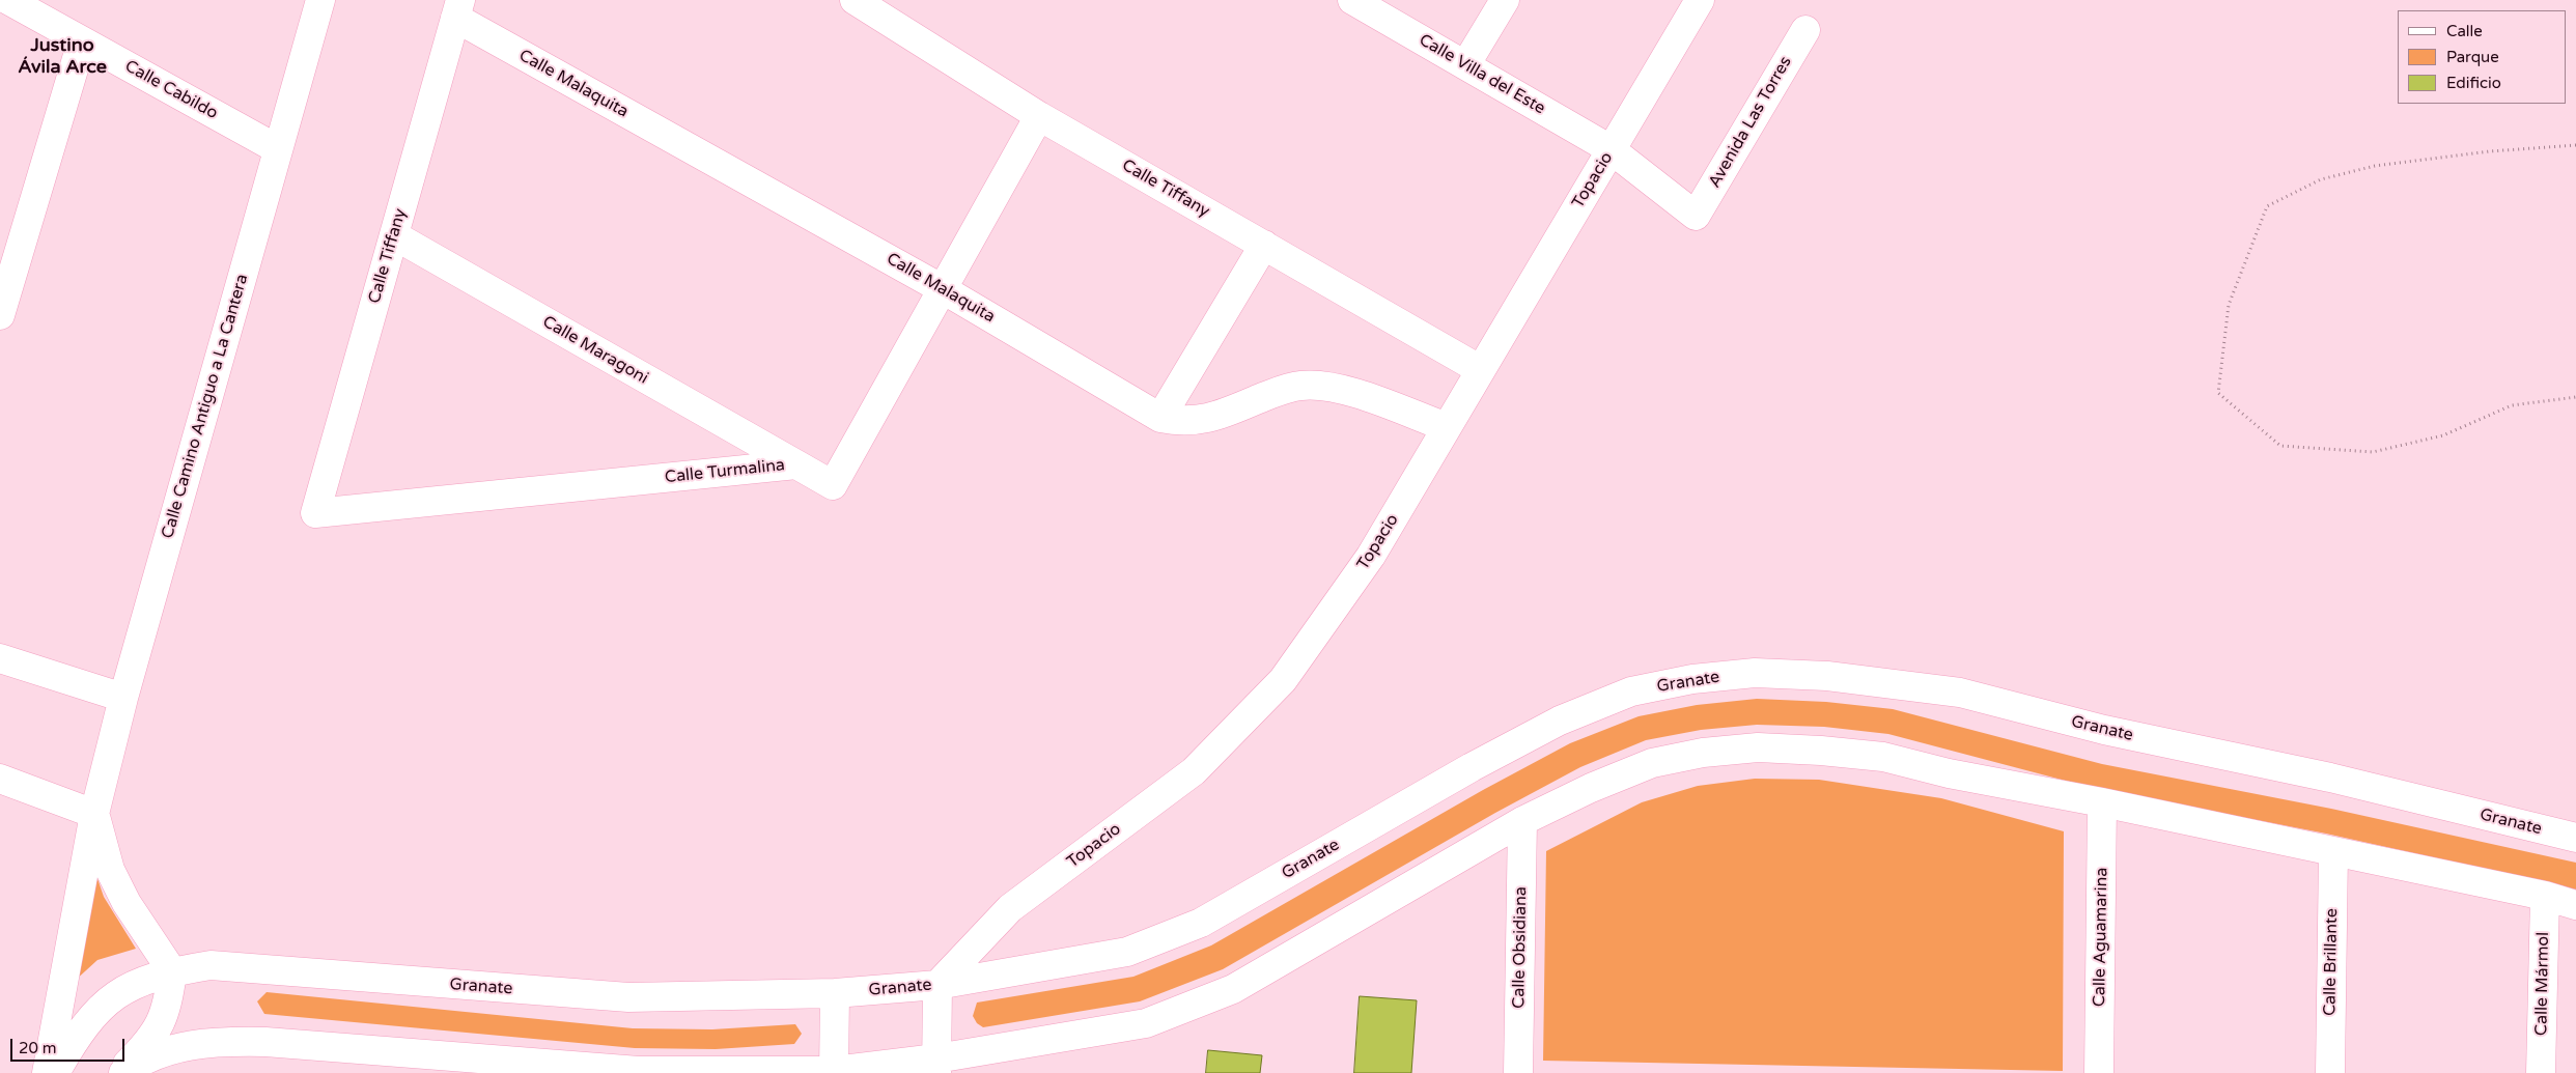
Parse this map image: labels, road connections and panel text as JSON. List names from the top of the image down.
{
  "streets": {
    "street": [
      "Calle Villa del Este",
      "Calle Malaquita",
      "Calle Cabildo",
      "Avenida Las Torres",
      "Topacio",
      "Calle Tiffany",
      "Calle Maragoni",
      "Calle Camino Antiguo a La Cantera",
      "Calle Turmalina",
      "Granate",
      "Calle Aguamarina",
      "Calle Obsidiana",
      "Calle Brillante",
      "Calle Mármol"
    ]
  },
  "crossings": [
    ["Calle Villa del Este", "Avenida Las Torres"],
    ["Calle Villa del Este", "Topacio"],
    ["Calle Malaquita", "Topacio"],
    ["Calle Malaquita", "Calle Tiffany"],
    ["Calle Malaquita", "Calle Turmalina"],
    ["Calle Cabildo", "Calle Camino Antiguo a La Cantera"],
    ["Topacio", "Calle Tiffany"],
    ["Topacio", "Granate"],
    ["Calle Tiffany", "Calle Maragoni"],
    ["Calle Tiffany", "Calle Turmalina"],
    ["Calle Maragoni", "Calle Turmalina"]
  ],
  "districts": ["Justino Ávila Arce"],
  "legend": ["Calle", "Parque", "Edificio"],
  "scale_bar": "20 m"
}
